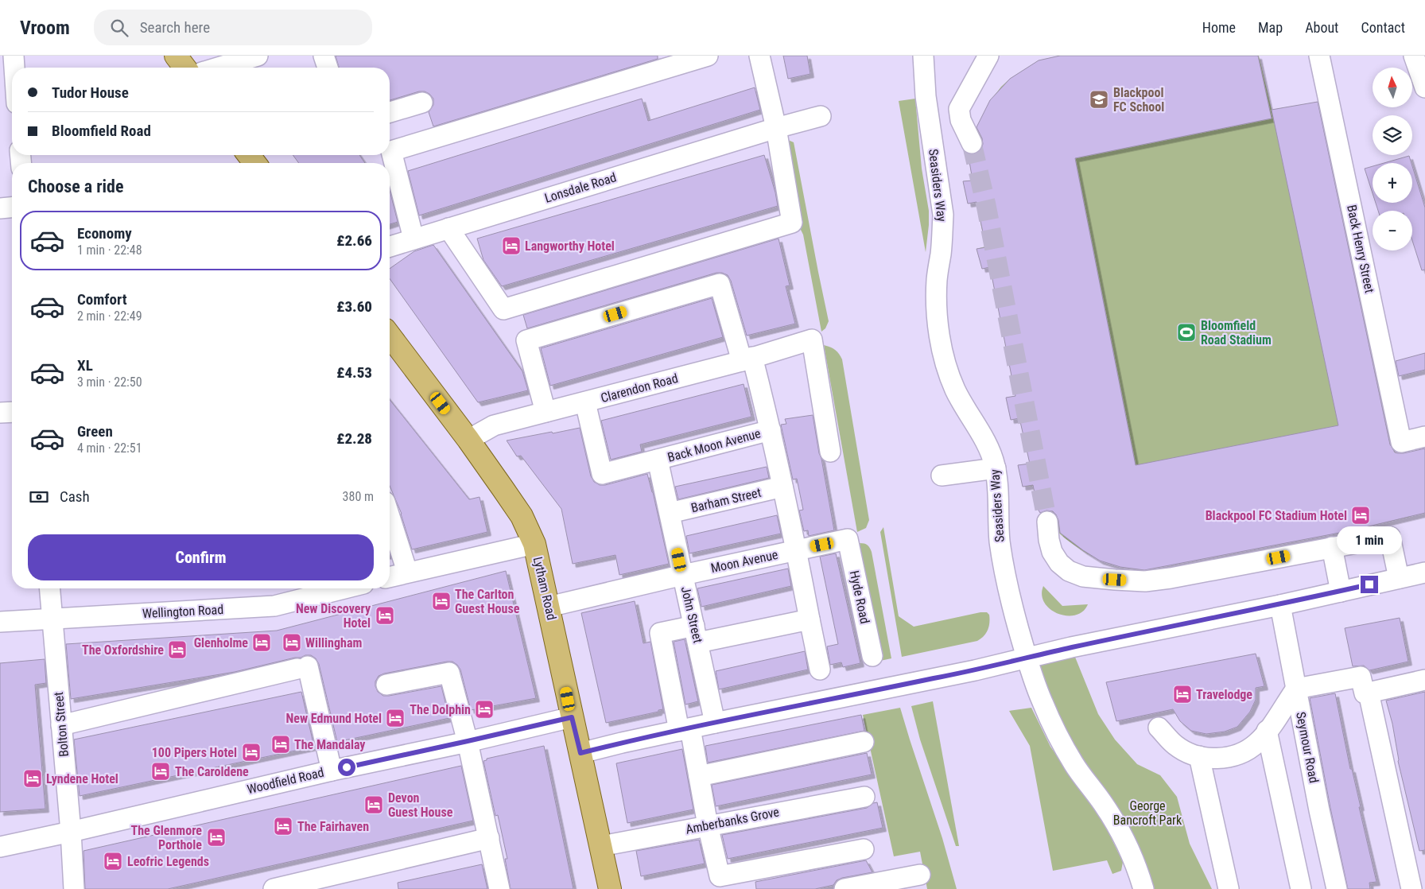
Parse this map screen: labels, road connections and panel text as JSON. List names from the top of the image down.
{
  "streets": {
    "main road": ["Lytham Road"],
    "street": [
      "Seasiders Way",
      "Lonsdale Road",
      "Back Henry Street",
      "Clarendon Road",
      "Back Moon Avenue",
      "Barham Street",
      "Moon Avenue",
      "Hyde Road",
      "Wellington Road",
      "John Street",
      "Bolton Street",
      "Seymour Road",
      "Woodfield Road",
      "Amberbanks Grove"
    ]
  },
  "crossings": [
    ["Clarendon Road", "Back Moon Avenue"],
    ["Clarendon Road", "Lytham Road"],
    ["Back Moon Avenue", "John Street"],
    ["Barham Street", "John Street"],
    ["Moon Avenue", "Lytham Road"],
    ["Moon Avenue", "Hyde Road"],
    ["Moon Avenue", "John Street"],
    ["Lytham Road", "Woodfield Road"],
    ["Lytham Road", "Amberbanks Grove"],
    ["Wellington Road", "Bolton Street"],
    ["Bolton Street", "Woodfield Road"]
  ],
  "parks": ["George Bancroft Park"],
  "places": {
    "school or university": ["Blackpool FC School"],
    "hotel": [
      "Langworthy Hotel",
      "Blackpool FC Stadium Hotel",
      "The Carlton Guest House",
      "New Discovery Hotel",
      "Glenholme",
      "Willingham",
      "The Oxfordshire",
      "Travelodge",
      "The Dolphin",
      "New Edmund Hotel",
      "The Mandalay",
      "100 Pipers Hotel",
      "The Caroldene",
      "Lyndene Hotel",
      "Devon Guest House",
      "The Fairhaven",
      "The Glenmore Porthole",
      "Leofric Legends"
    ],
    "sports": ["Bloomfield Road Stadium"]
  },
  "north": "top",
  "page": {
    "header": "Vroom",
    "search": "Search here",
    "nav": [
      "Home",
      "Map",
      "About",
      "Contact"
    ],
    "map_buttons": ["+", "−"],
    "banner": ["Tudor House", "Bloomfield Road"],
    "heading": "Choose a ride",
    "list": [
      {
        "name": "Economy",
        "note": "1 min · 22:48",
        "value": "£2.66"
      },
      {
        "name": "Comfort",
        "note": "2 min · 22:49",
        "value": "£3.60"
      },
      {
        "name": "XL",
        "note": "3 min · 22:50",
        "value": "£4.53"
      },
      {
        "name": "Green",
        "note": "4 min · 22:51",
        "value": "£2.28"
      }
    ],
    "pay": ["Cash", "380 m"],
    "bubble": "1 min",
    "buttons": "Confirm"
  }
}
